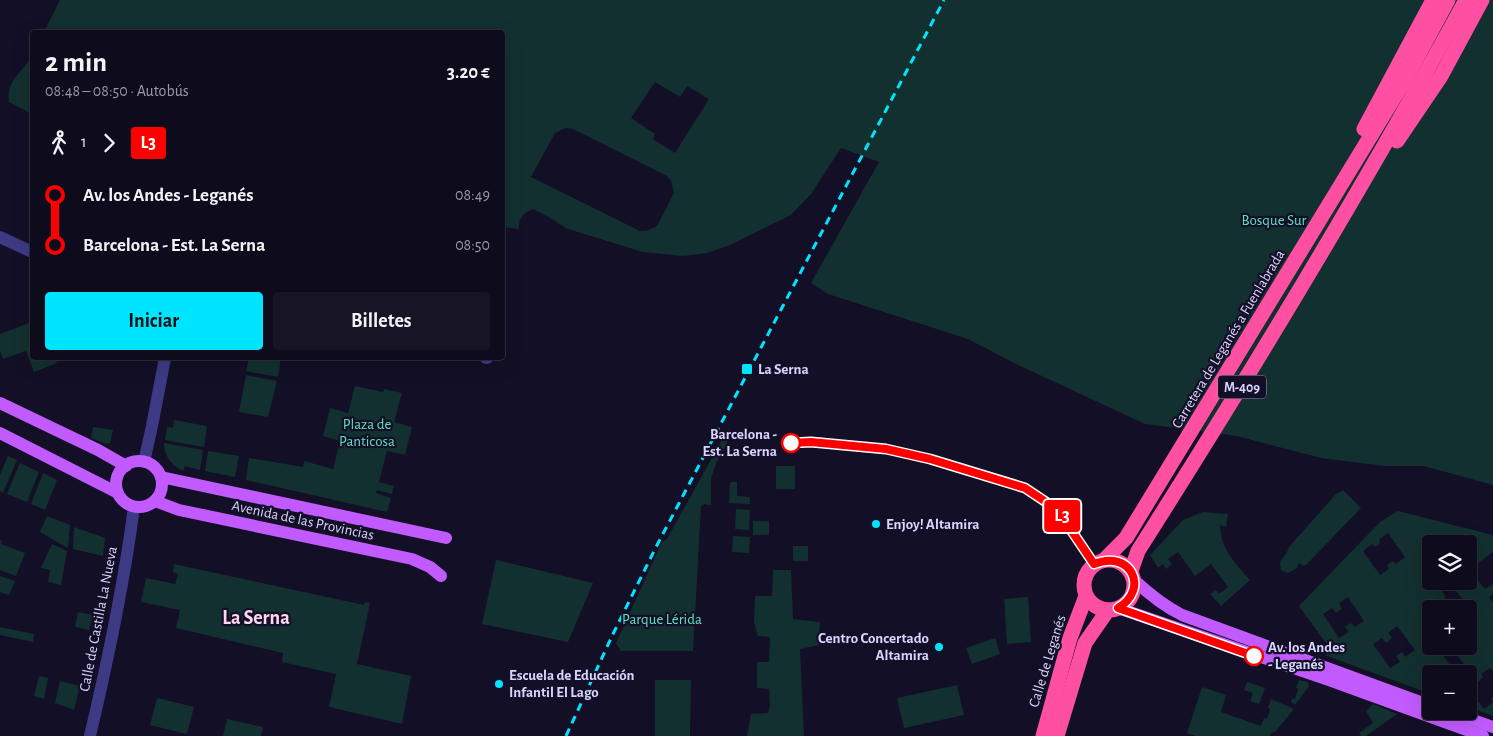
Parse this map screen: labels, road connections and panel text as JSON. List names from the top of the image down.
{
  "streets": {
    "highway": ["Carretera de Leganés a Fuenlabrada", "M-409", "Calle de Leganés"],
    "main road": ["Avenida de las Provincias"],
    "street": ["Calle de Castilla La Nueva"]
  },
  "crossings": [
    ["Carretera de Leganés a Fuenlabrada", "M-409"],
    ["Carretera de Leganés a Fuenlabrada", "Calle de Leganés"],
    ["M-409", "Calle de Leganés"],
    ["Avenida de las Provincias", "Calle de Castilla La Nueva"]
  ],
  "districts": ["La Serna"],
  "parks": ["Bosque Sur", "Plaza de Panticosa", "Parque Lérida"],
  "places": {
    "transit": ["La Serna"],
    "other": [
      "Barcelona - Est. La Serna",
      "Enjoy! Altamira",
      "Centro Concertado Altamira",
      "Av. los Andes - Leganés",
      "Escuela de Educación Infantil El Lago"
    ]
  },
  "lines": ["bus line L3"],
  "page": {
    "on_map": "L3",
    "heading": ["2 min", "08:48 – 08:50 · Autobús", "3.20 €"],
    "legs": ["1", "L3"],
    "list": [
      {
        "name": "Av. los Andes - Leganés",
        "value": "08:49"
      },
      {
        "name": "Barcelona - Est. La Serna",
        "value": "08:50"
      }
    ],
    "buttons": ["Iniciar", "Billetes"],
    "map_buttons": ["+", "−"]
  }
}
